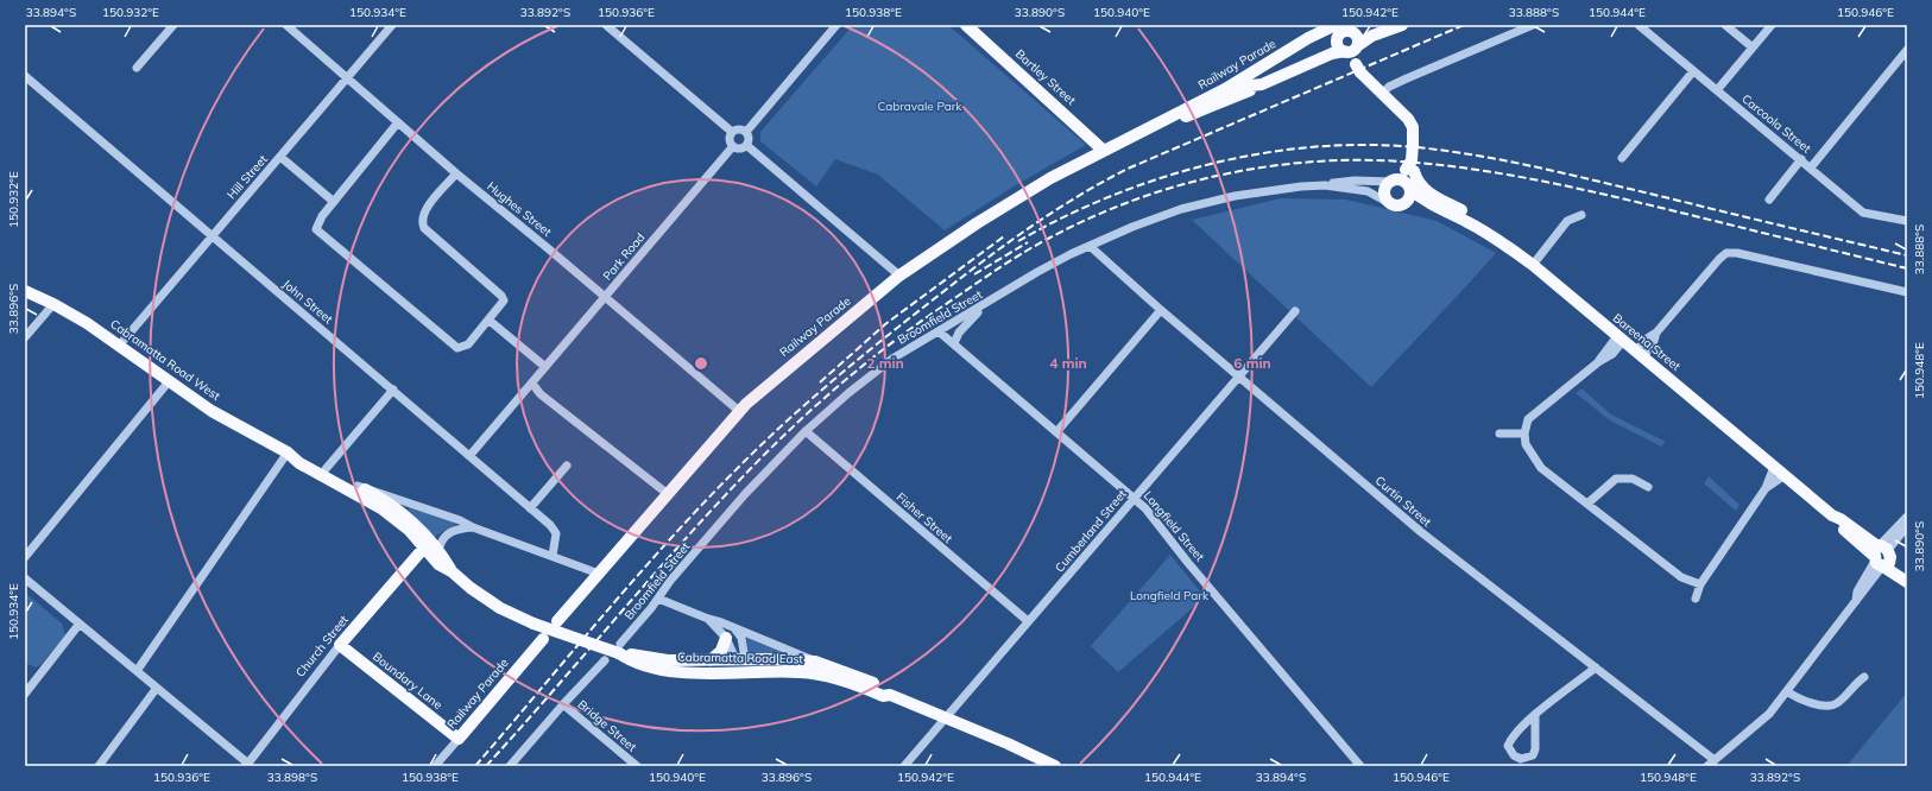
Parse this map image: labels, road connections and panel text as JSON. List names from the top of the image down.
{
  "streets": {
    "main road": [
      "Railway Parade",
      "Bartley Street",
      "Bareena Street",
      "Cabramatta Road West",
      "Church Street",
      "Cabramatta Road East",
      "Boundary Lane"
    ],
    "street": [
      "Carcoola Street",
      "Hill Street",
      "Hughes Street",
      "Park Road",
      "John Street",
      "Broomfield Street",
      "Curtin Street",
      "Fisher Street",
      "Longfield Street",
      "Cumberland Street",
      "Bridge Street"
    ]
  },
  "crossings": [
    ["Railway Parade", "Bartley Street"],
    ["Railway Parade", "Hughes Street"],
    ["Railway Parade", "Cabramatta Road West"],
    ["Railway Parade", "Boundary Lane"],
    ["Hill Street", "Hughes Street"],
    ["Hill Street", "John Street"],
    ["Hill Street", "Cabramatta Road West"],
    ["Hughes Street", "Park Road"],
    ["Park Road", "John Street"],
    ["John Street", "Cabramatta Road West"],
    ["Broomfield Street", "Curtin Street"],
    ["Broomfield Street", "Fisher Street"],
    ["Broomfield Street", "Longfield Street"],
    ["Broomfield Street", "Cabramatta Road East"],
    ["Cabramatta Road West", "Church Street"],
    ["Cabramatta Road West", "Cabramatta Road East"],
    ["Curtin Street", "Cumberland Street"],
    ["Fisher Street", "Cumberland Street"],
    ["Longfield Street", "Cumberland Street"],
    ["Cumberland Street", "Cabramatta Road East"],
    ["Church Street", "Boundary Lane"]
  ],
  "parks": ["Cabravale Park", "Longfield Park"],
  "coordinates": [
    "33.894°S",
    "150.932°E",
    "150.934°E",
    "33.892°S",
    "150.936°E",
    "150.938°E",
    "33.890°S",
    "150.940°E",
    "150.942°E",
    "33.888°S",
    "150.944°E",
    "150.946°E",
    "33.896°S",
    "150.948°E",
    "33.898°S"
  ],
  "rings": ["2 min", "4 min", "6 min"]
}
